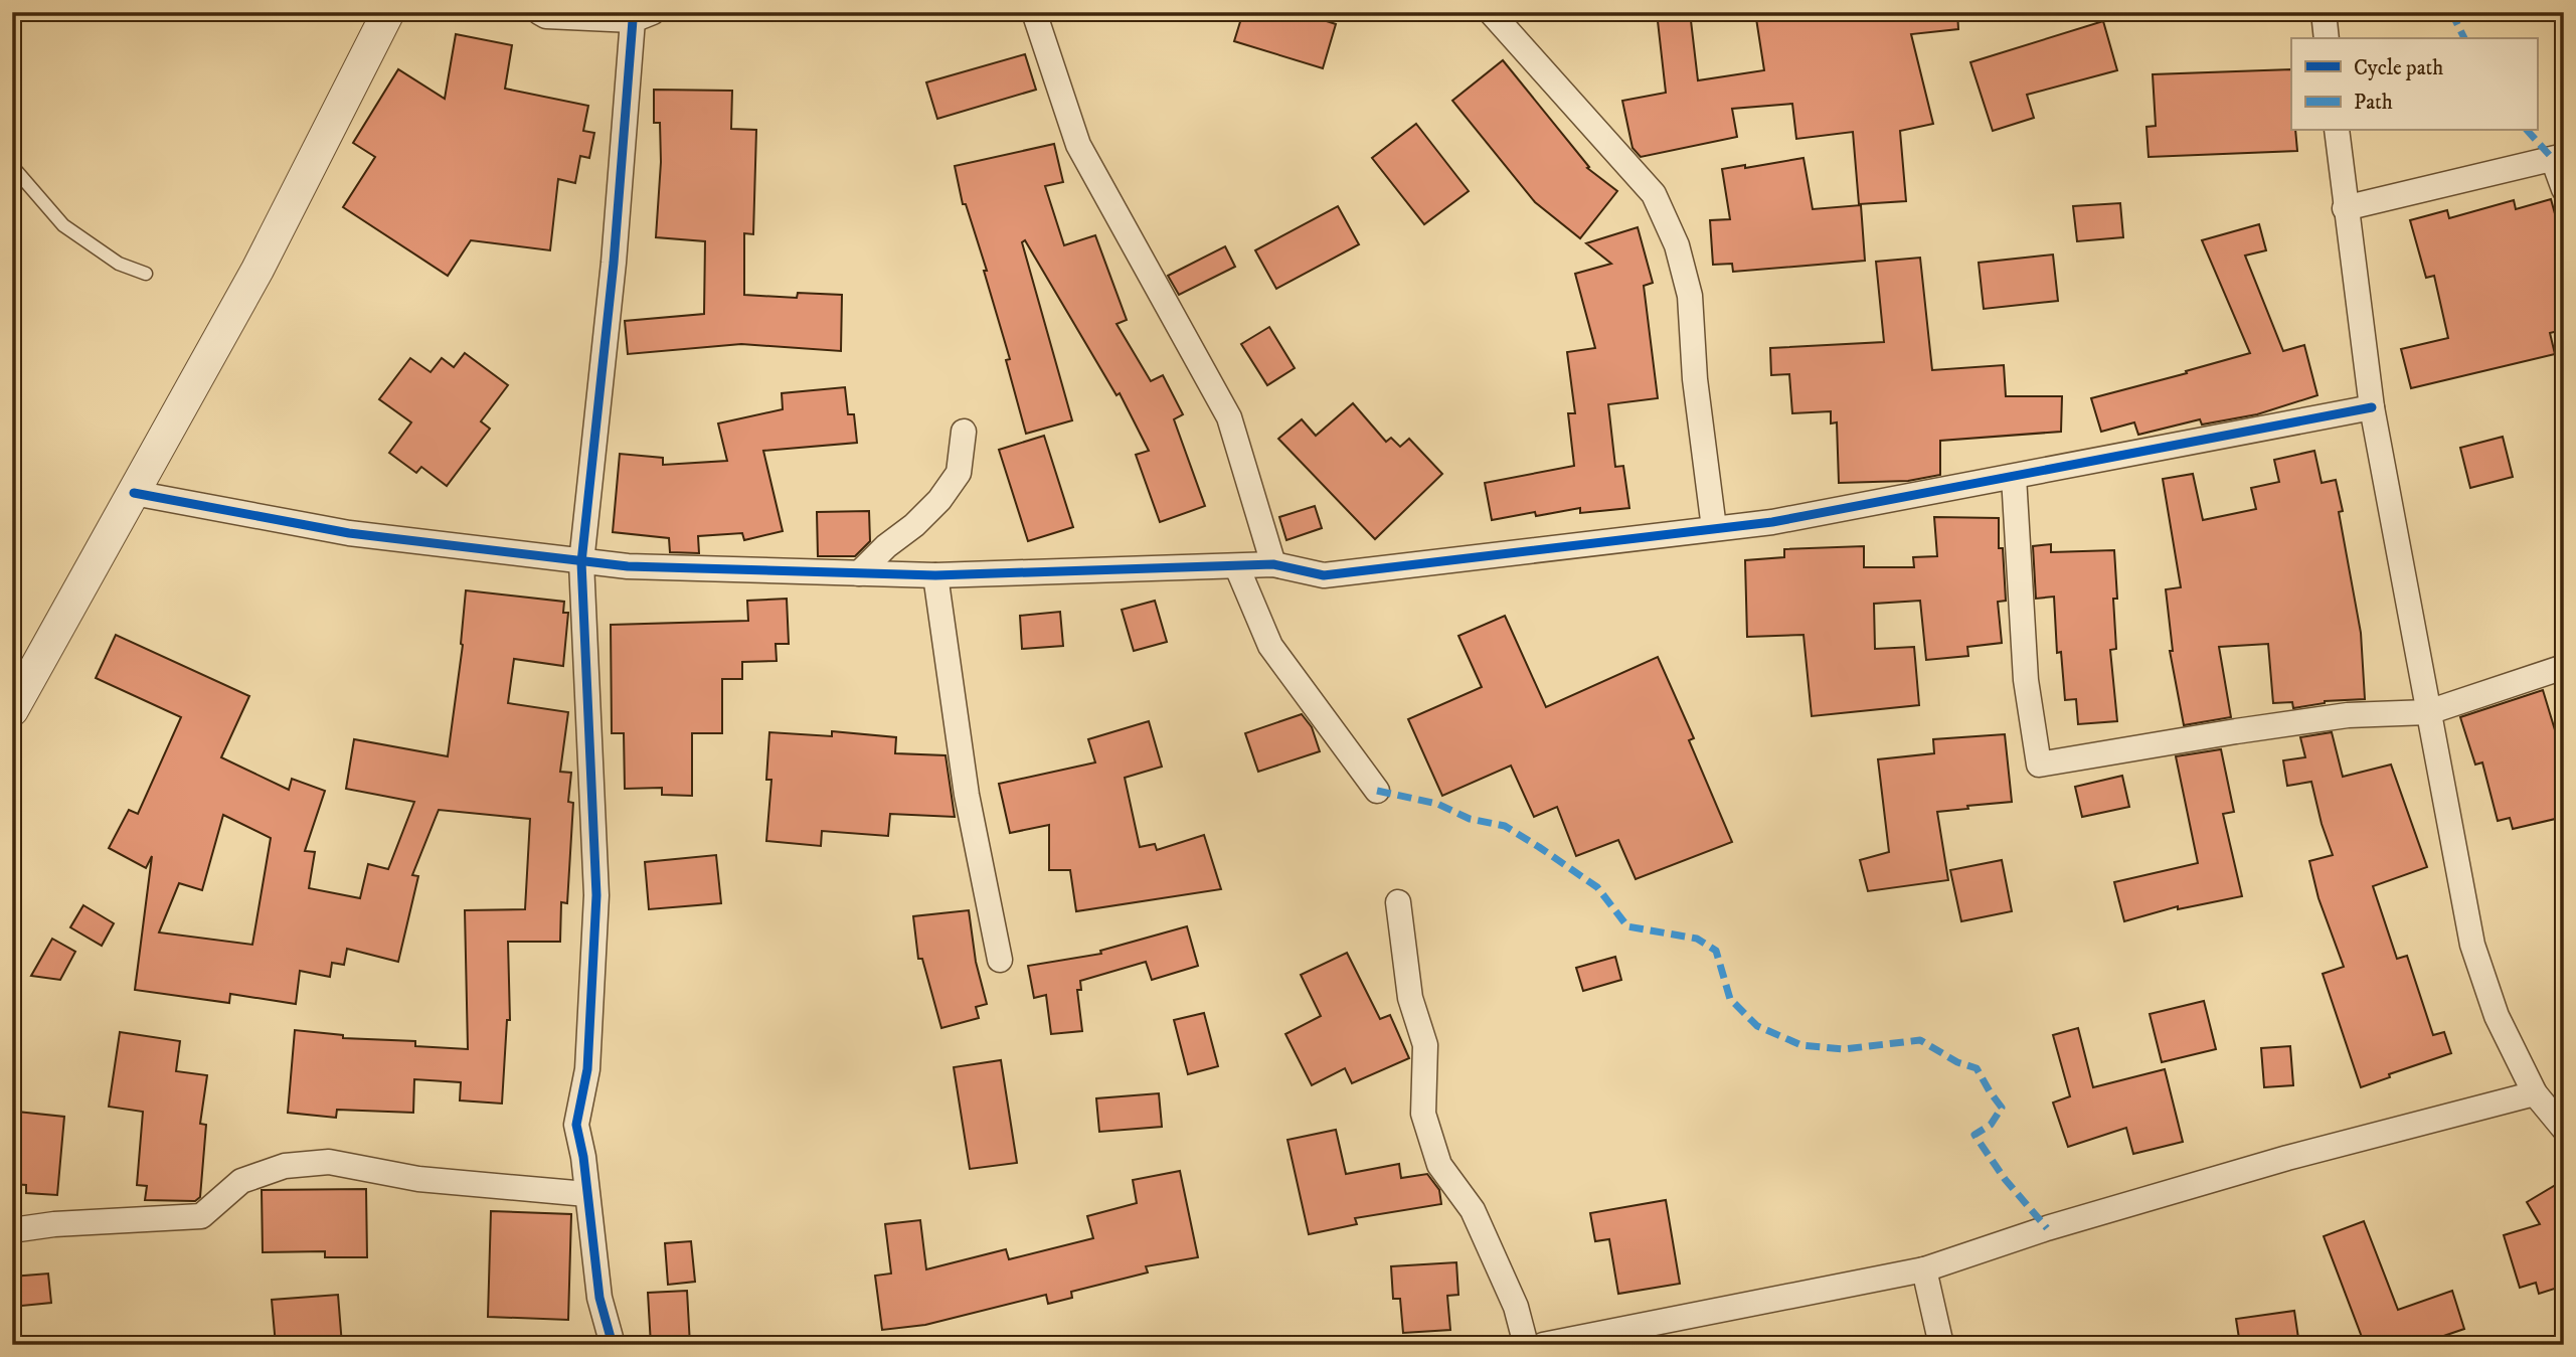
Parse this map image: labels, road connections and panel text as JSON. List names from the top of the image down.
{
  "legend": ["Cycle path", "Path"]
}
